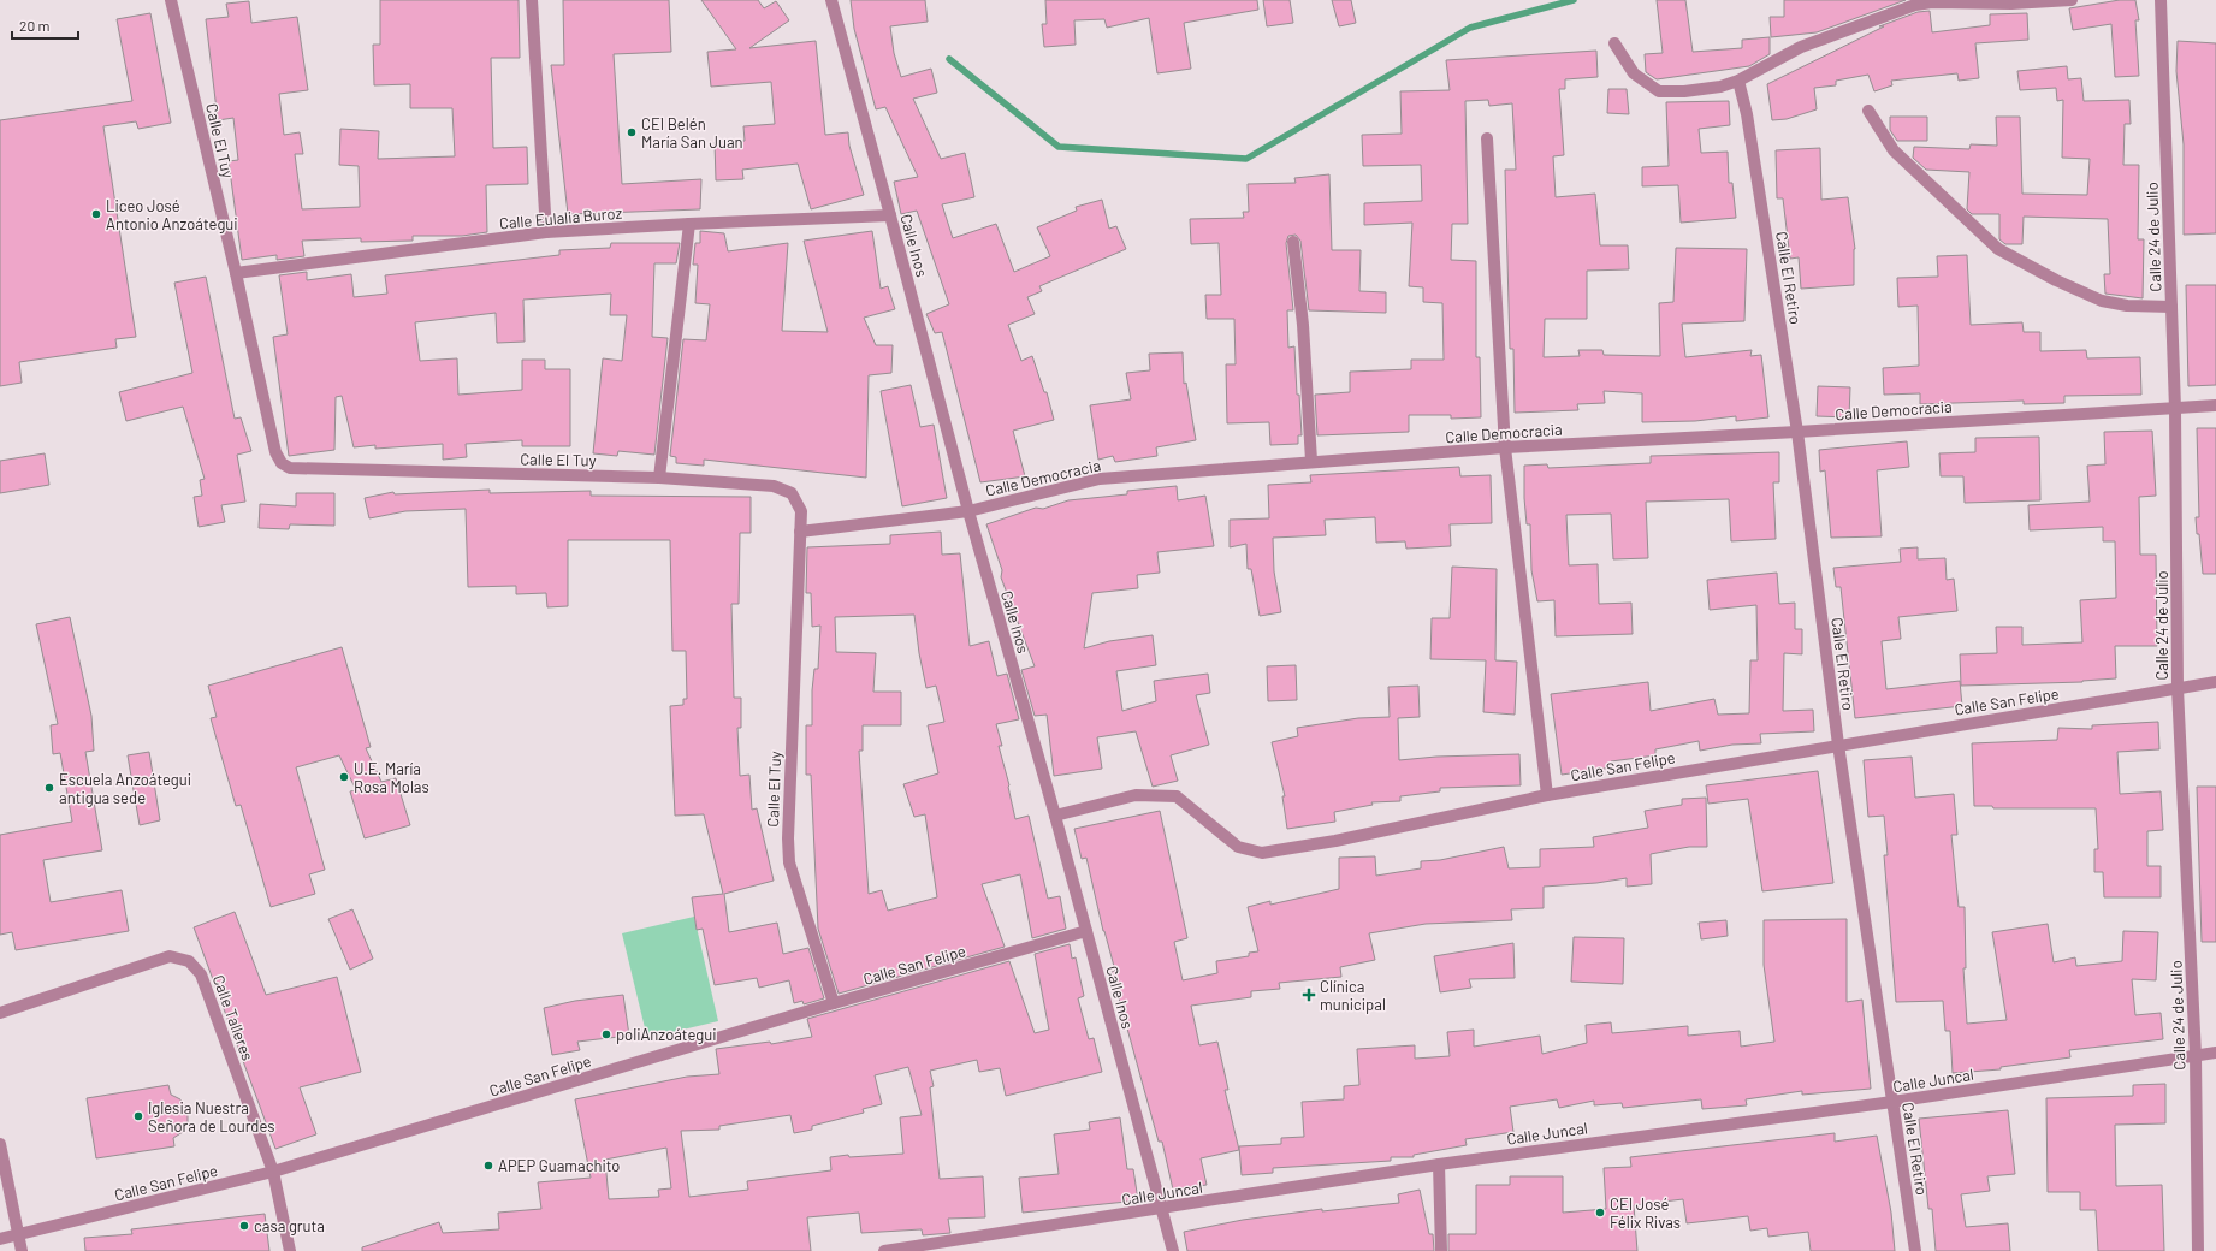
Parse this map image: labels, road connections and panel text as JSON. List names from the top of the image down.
{
  "streets": {
    "street": [
      "Calle El Tuy",
      "Calle Eulalia Buroz",
      "Calle 24 de Julio",
      "Calle Inos",
      "Calle El Retiro",
      "Calle Democracia",
      "Calle San Felipe",
      "Calle Talleres",
      "Calle Juncal"
    ]
  },
  "crossings": [
    ["Calle El Tuy", "Calle Eulalia Buroz"],
    ["Calle El Tuy", "Calle Democracia"],
    ["Calle El Tuy", "Calle San Felipe"],
    ["Calle Eulalia Buroz", "Calle Inos"],
    ["Calle 24 de Julio", "Calle Democracia"],
    ["Calle 24 de Julio", "Calle San Felipe"],
    ["Calle 24 de Julio", "Calle Juncal"],
    ["Calle Inos", "Calle Democracia"],
    ["Calle Inos", "Calle San Felipe"],
    ["Calle Inos", "Calle Juncal"],
    ["Calle El Retiro", "Calle Democracia"],
    ["Calle El Retiro", "Calle San Felipe"],
    ["Calle El Retiro", "Calle Juncal"],
    ["Calle San Felipe", "Calle Talleres"]
  ],
  "places": {
    "other": [
      "CEI Belén María San Juan",
      "Liceo José Antonio Anzoátegui",
      "U.E. María Rosa Molas",
      "Escuela Anzoátegui antigua sede",
      "poliAnzoátegui",
      "Iglesia Nuestra Señora de Lourdes",
      "APEP Guamachito",
      "CEI José Félix Rivas",
      "casa gruta"
    ],
    "health": ["Clínica municipal"]
  },
  "scale_bar": "20 m"
}
